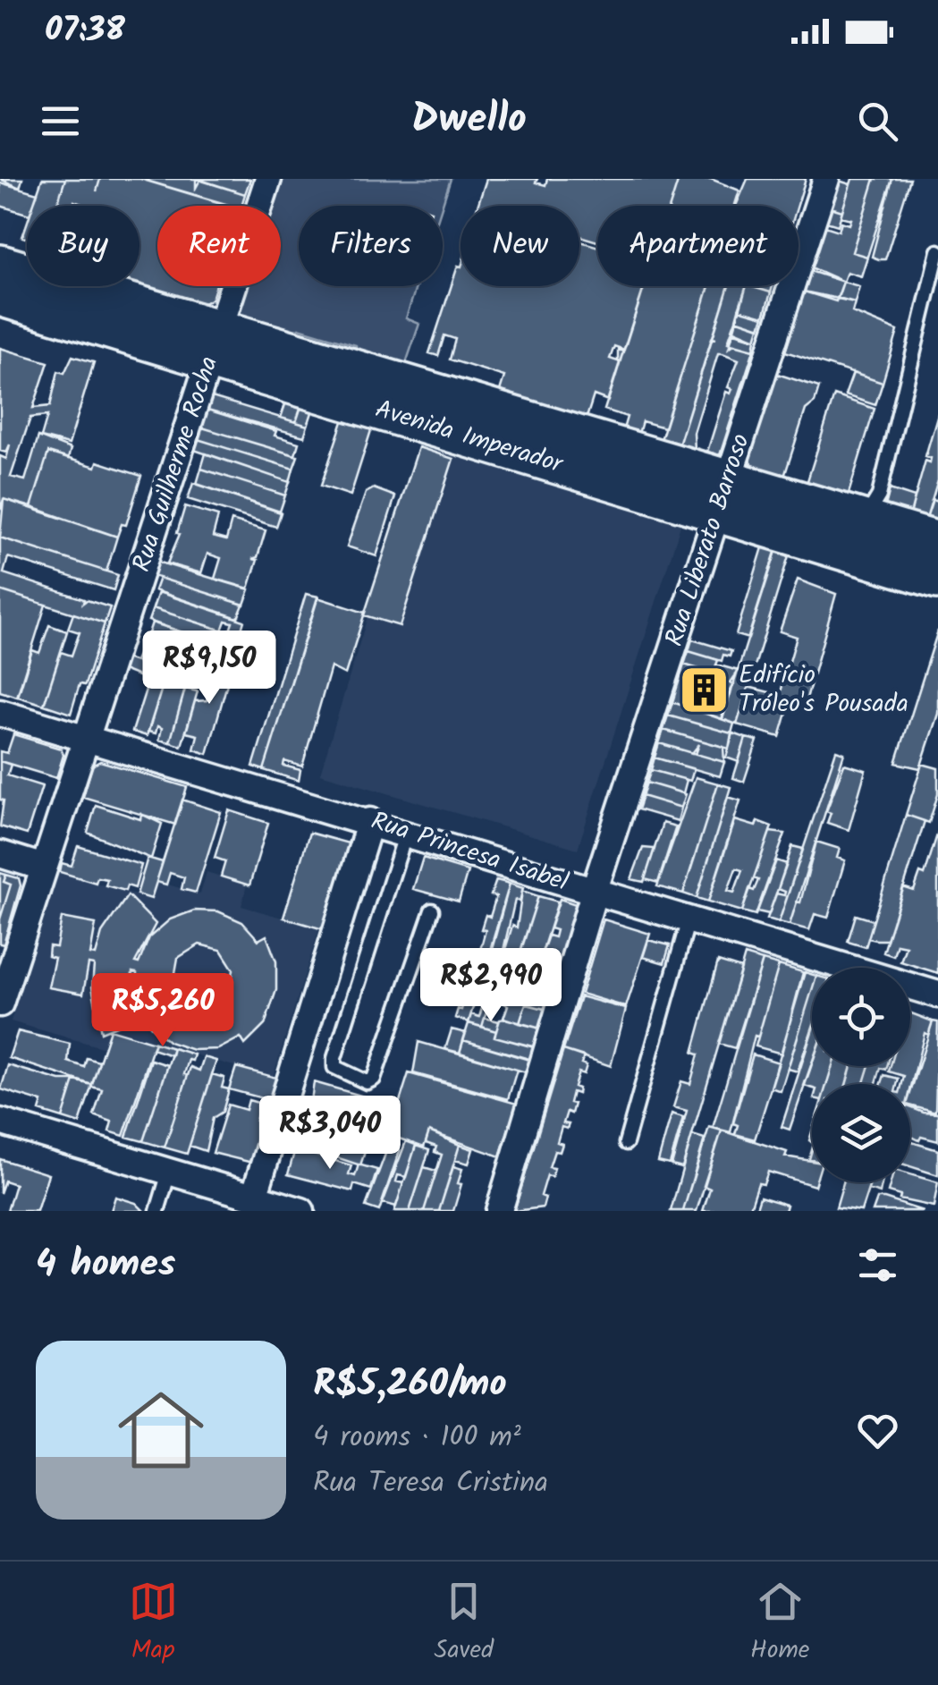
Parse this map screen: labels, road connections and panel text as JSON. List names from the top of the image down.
{
  "streets": {
    "main road": ["Avenida Imperador"],
    "street": ["Rua Guilherme Rocha", "Rua Liberato Barroso", "Rua Princesa Isabel"]
  },
  "crossings": [
    ["Avenida Imperador", "Rua Guilherme Rocha"],
    ["Avenida Imperador", "Rua Liberato Barroso"],
    ["Rua Guilherme Rocha", "Rua Princesa Isabel"],
    ["Rua Liberato Barroso", "Rua Princesa Isabel"]
  ],
  "places": {
    "building": ["Edifício Tróleo's Pousada"]
  },
  "page": {
    "status": "07:38",
    "header": "Dwello",
    "chip": [
      "Buy",
      "Rent",
      "Filters",
      "New",
      "Apartment"
    ],
    "price": [
      "R$9,150",
      "R$2,990",
      "R$5,260",
      "R$3,040"
    ],
    "heading": "4 homes",
    "list": [
      {
        "name": "R$5,260/mo",
        "note": "4 rooms · 100 m² · Rua Teresa Cristina"
      }
    ],
    "tabs": ["Map", "Saved", "Home"]
  }
}
